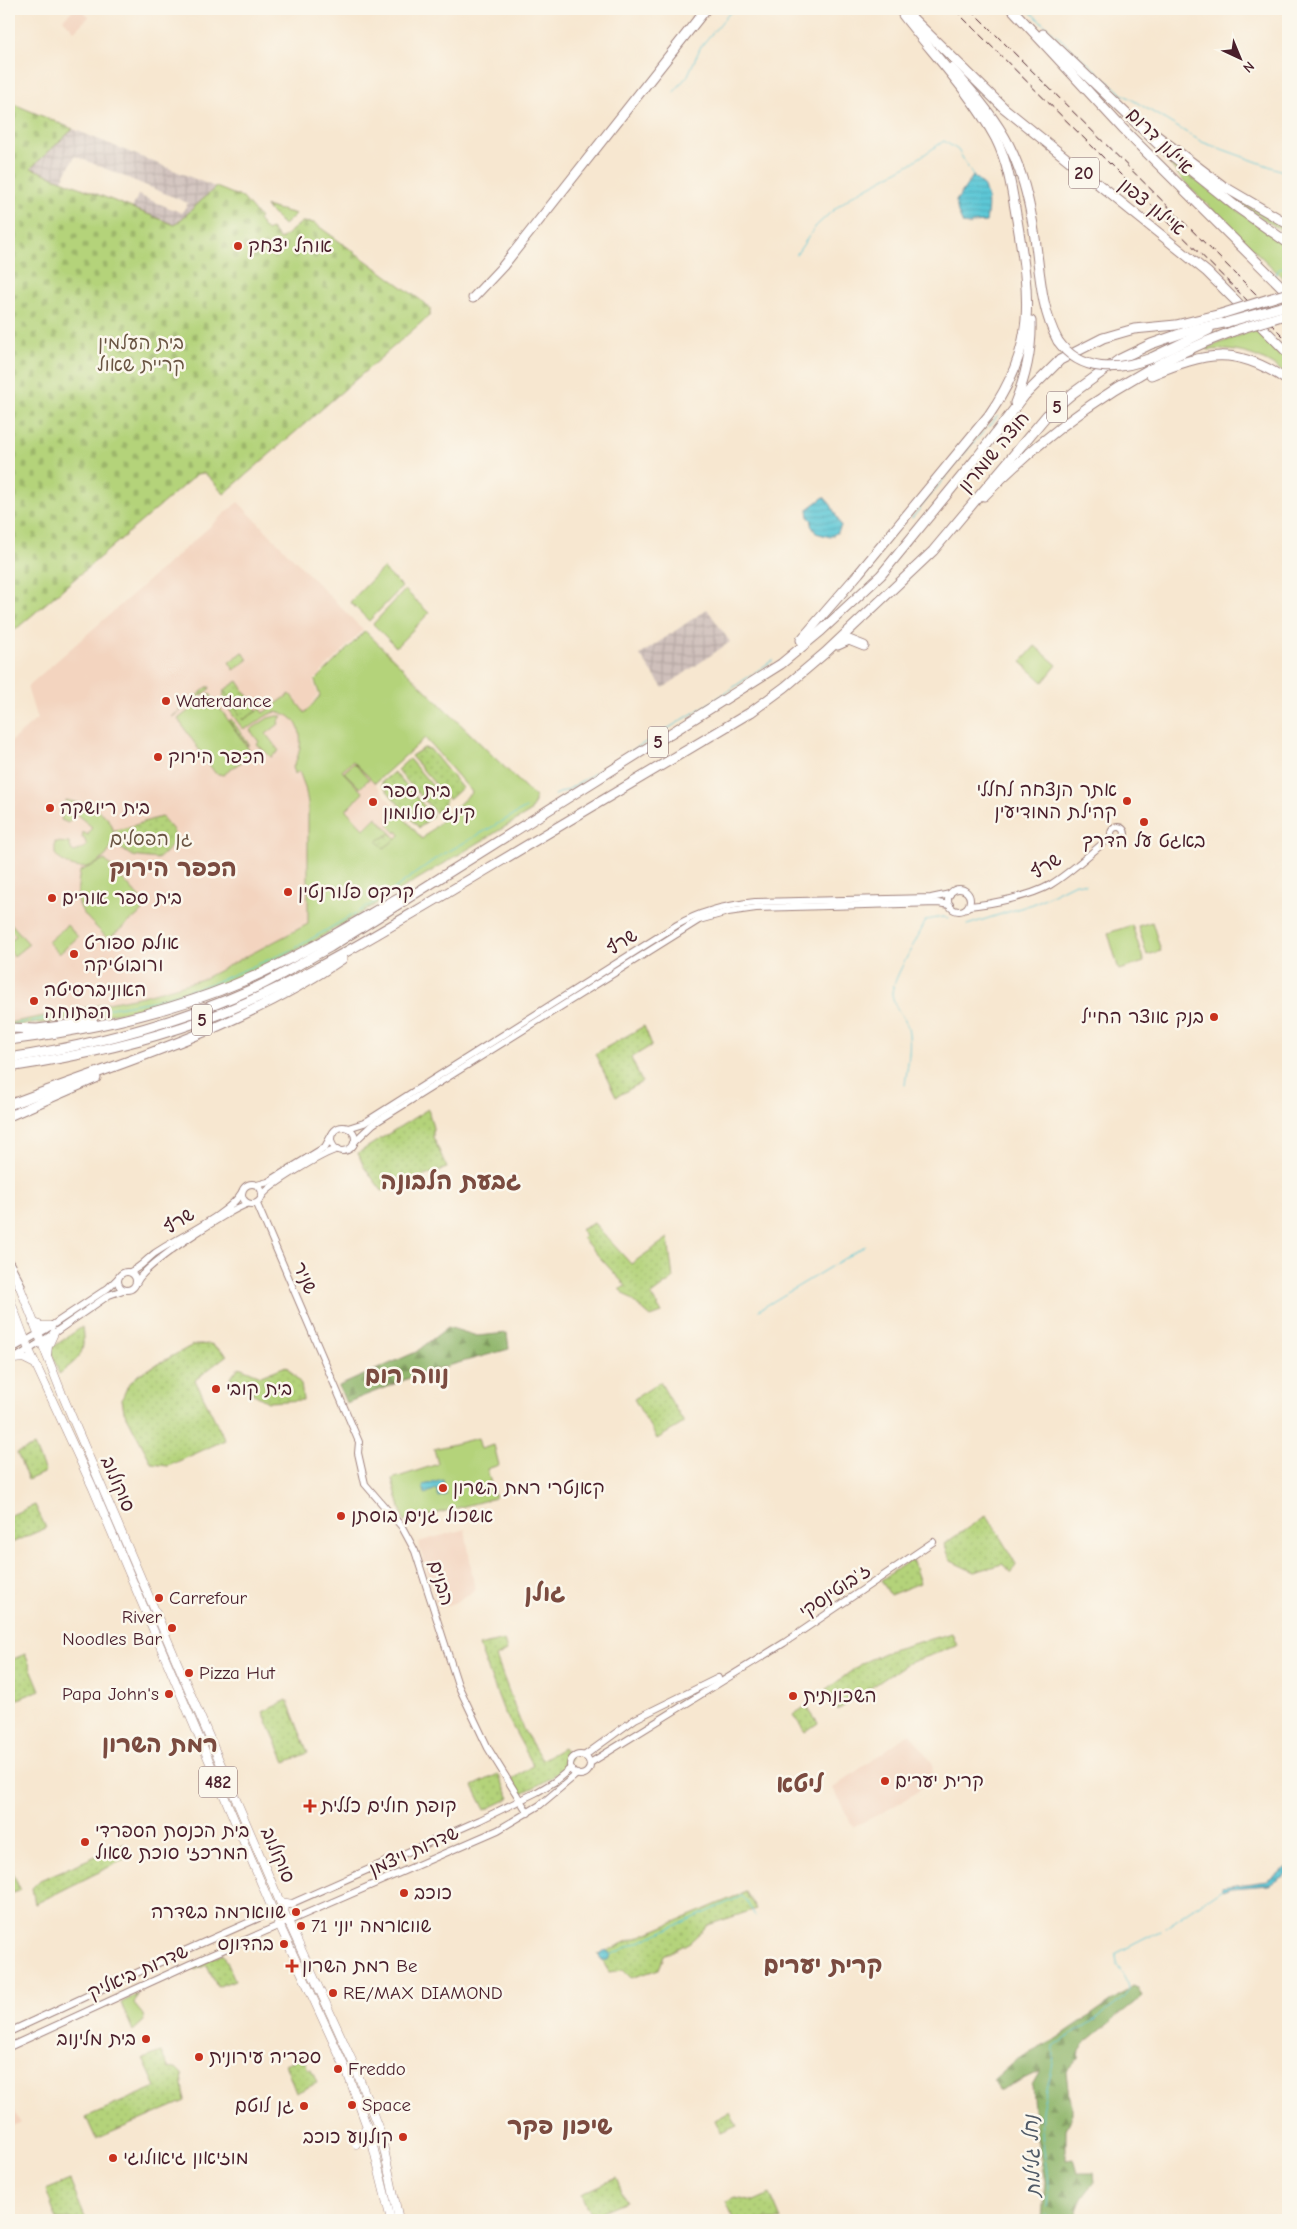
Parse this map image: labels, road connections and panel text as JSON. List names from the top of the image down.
{
  "streets": {
    "highway": [
      "איילון דרום",
      "20",
      "איילון צפון",
      "5",
      "חוצה שומרון"
    ],
    "main road": ["סוקולוב", "482"],
    "street": [
      "שרף",
      "שניר",
      "הבנים",
      "ז'בוטינסקי",
      "שדרות ויצמן",
      "שדרות ביאליק"
    ]
  },
  "crossings": [
    ["איילון דרום", "5"],
    ["5", "חוצה שומרון"],
    ["שרף", "שניר"],
    ["שניר", "הבנים"],
    ["סוקולוב", "482"],
    ["סוקולוב", "שדרות ויצמן"],
    ["סוקולוב", "שדרות ביאליק"],
    ["הבנים", "שדרות ויצמן"],
    ["ז'בוטינסקי", "שדרות ויצמן"],
    ["שדרות ויצמן", "שדרות ביאליק"]
  ],
  "districts": [
    "הכפר הירוק",
    "גבעת הלבונה",
    "נווה רום",
    "גולן",
    "רמת השרון",
    "ליטא",
    "קרית יערים",
    "שיכון פקר"
  ],
  "water": ["נחל גלילות"],
  "parks": ["בית העלמין קריית שאול", "גן הפסלים"],
  "places": {
    "other": [
      "אוהל יצחק",
      "Waterdance",
      "הכפר הירוק",
      "אתר הנצחה לחללי קהילת המודיעין",
      "בית ספר קינג סולומון",
      "בית ריושקה",
      "באגט על הדרך",
      "קרקס פלורנטין",
      "בית ספר אורים",
      "אולם ספורט ורובוטיקה",
      "האוניברסיטה הפתוחה",
      "בנק אוצר החייל",
      "בית קובי",
      "קאנטרי רמת השרון",
      "אשכול גנים בוסתן",
      "Carrefour",
      "River Noodles Bar",
      "Pizza Hut",
      "Papa John's",
      "השכונתית",
      "קרית יערים",
      "בית הכנסת הספרדי המרכזי סוכת שאול",
      "כוכב",
      "שווארמה בשדרה",
      "שווארמה יוני 71",
      "בהדונס",
      "RE/MAX DIAMOND",
      "בית מלינוב",
      "ספריה עירונית",
      "Freddo",
      "Space",
      "גן לוטם",
      "קולנוע כוכב",
      "מוזיאון גיאולוגי"
    ],
    "health": ["קופת חולים כללית", "רמת השרון Be"]
  },
  "north": "bottom right"
}
